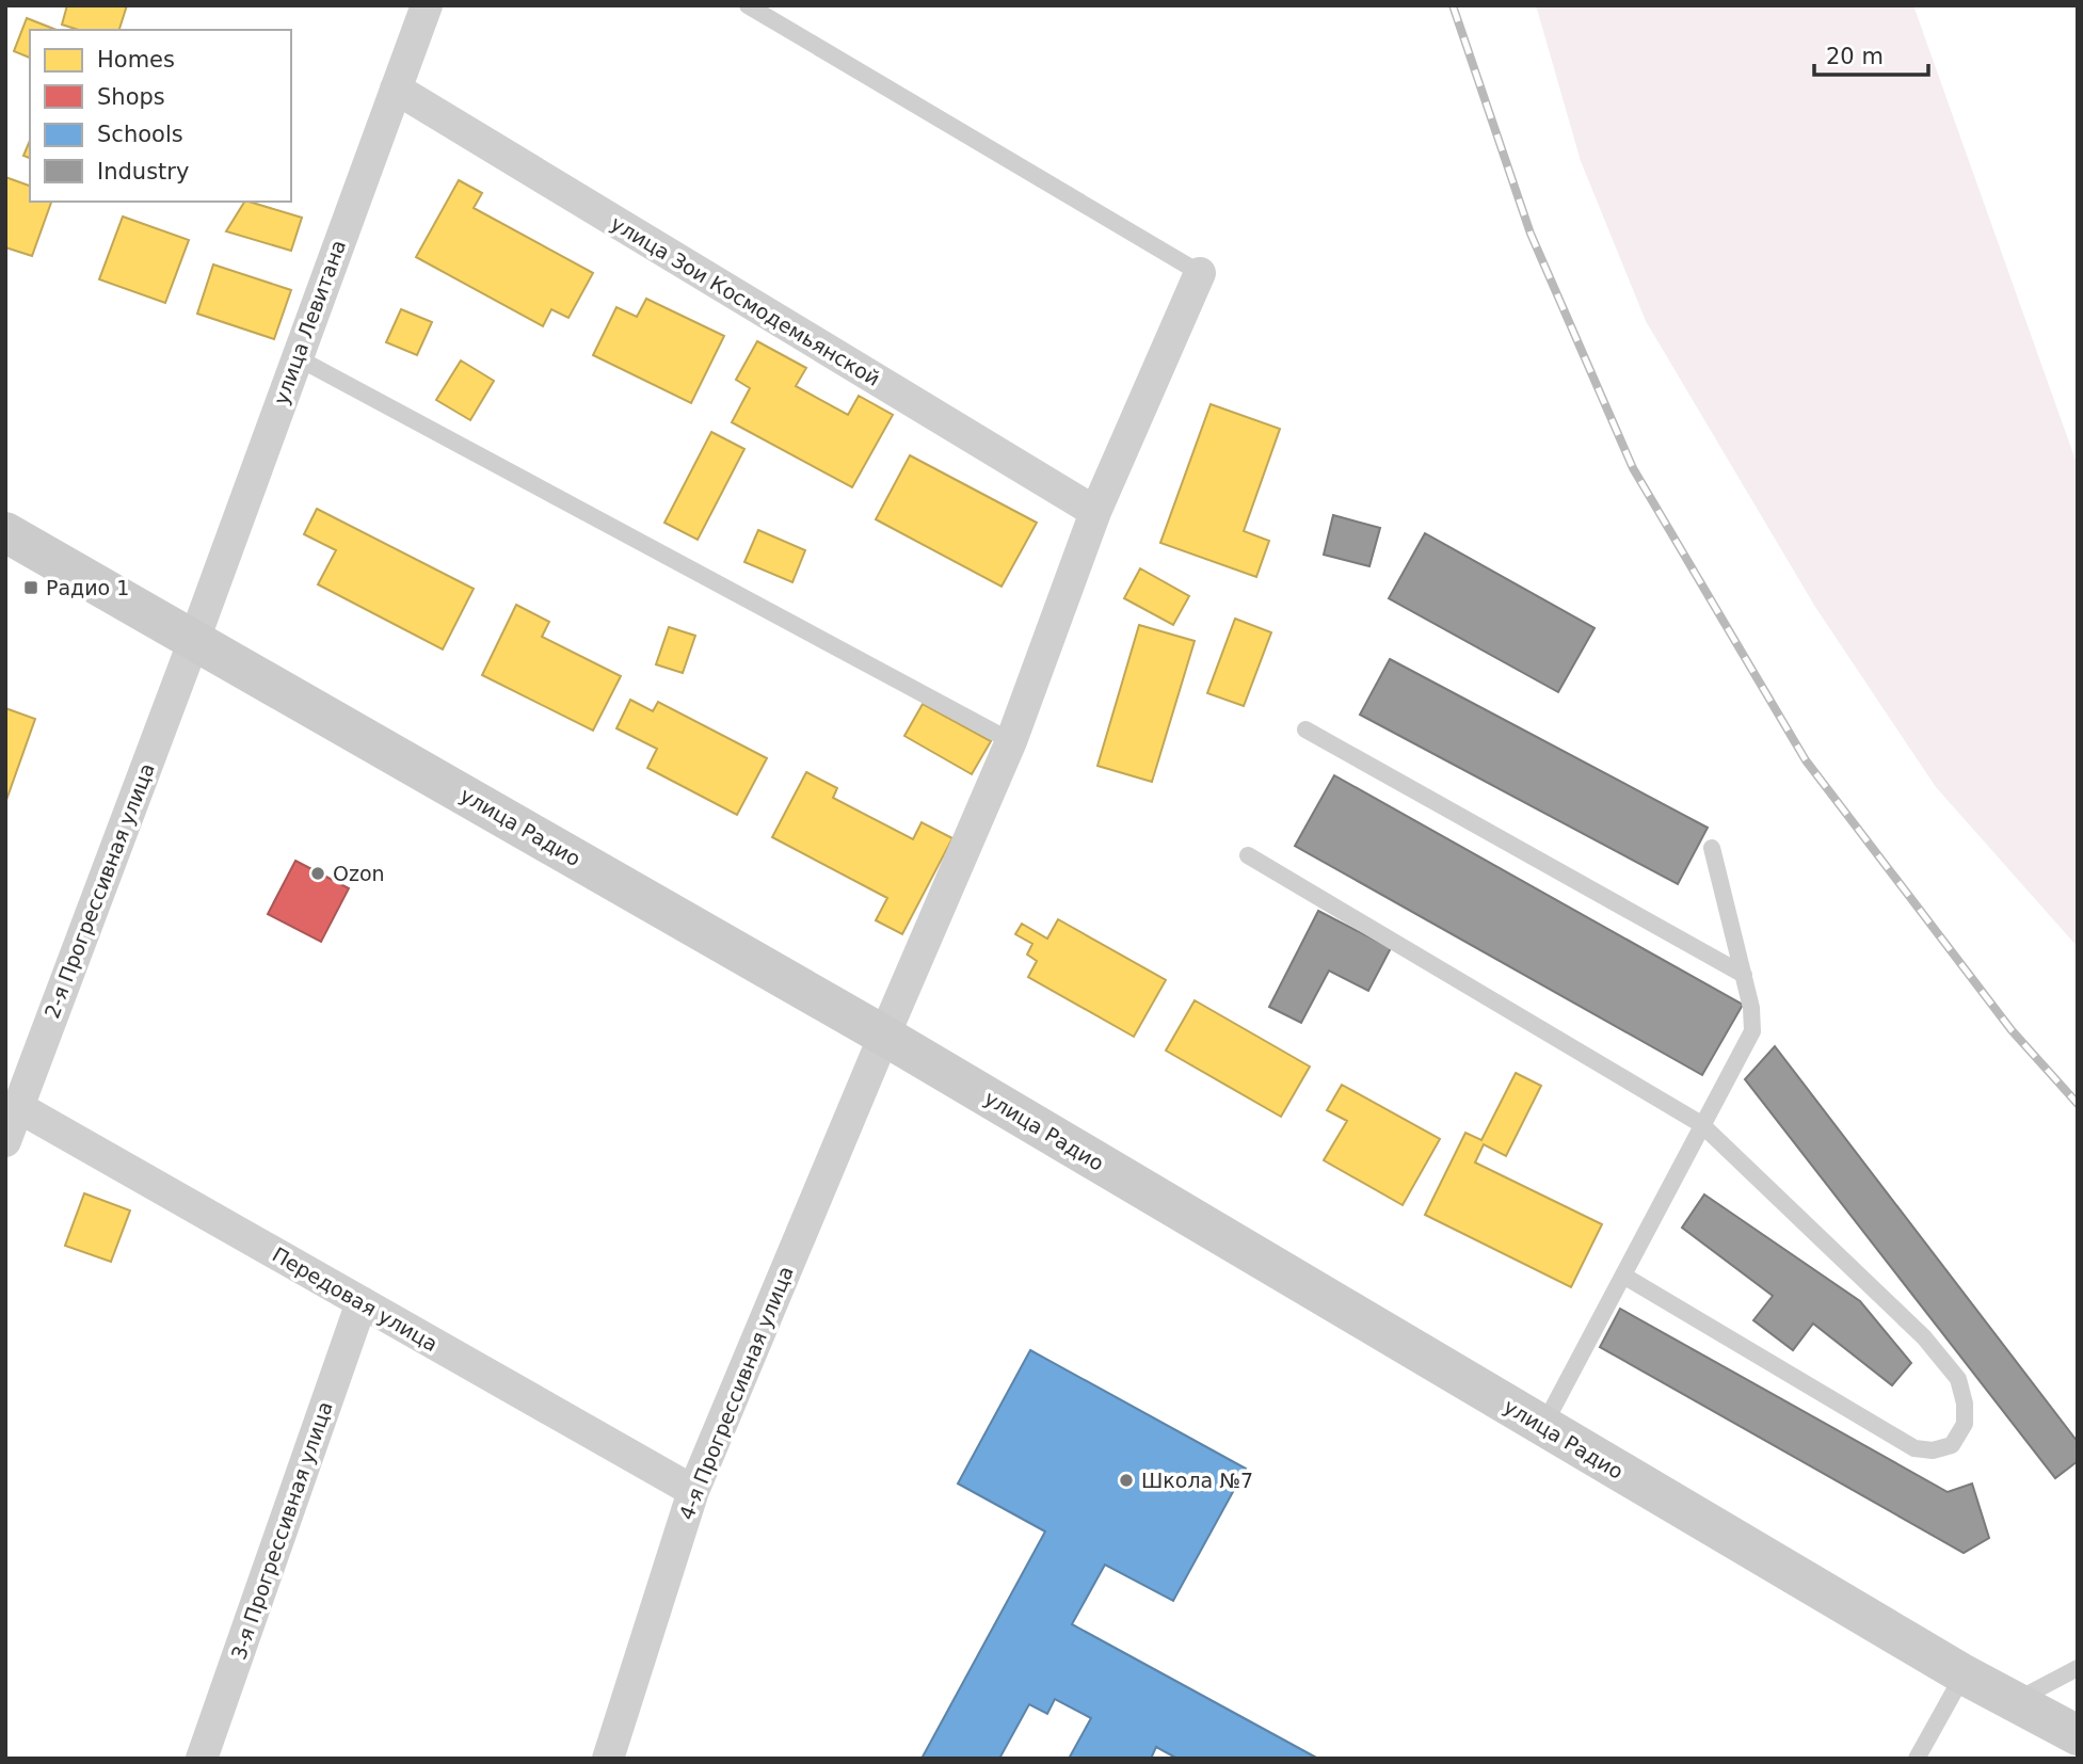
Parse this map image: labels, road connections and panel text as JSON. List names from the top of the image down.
{
  "streets": {
    "main road": ["улица Радио"],
    "street": [
      "улица Зои Космодемьянской",
      "улица Левитана",
      "2-я Прогрессивная улица",
      "Передовая улица",
      "4-я Прогрессивная улица",
      "3-я Прогрессивная улица"
    ]
  },
  "crossings": [
    ["улица Зои Космодемьянской", "улица Левитана"],
    ["улица Зои Космодемьянской", "4-я Прогрессивная улица"],
    ["улица Левитана", "улица Радио"],
    ["улица Левитана", "2-я Прогрессивная улица"],
    ["улица Радио", "2-я Прогрессивная улица"],
    ["улица Радио", "4-я Прогрессивная улица"],
    ["2-я Прогрессивная улица", "Передовая улица"],
    ["Передовая улица", "4-я Прогрессивная улица"],
    ["Передовая улица", "3-я Прогрессивная улица"]
  ],
  "places": {
    "transit": ["Радио 1"],
    "other": ["Ozon", "Школа №7"]
  },
  "legend": [
    "Homes",
    "Shops",
    "Schools",
    "Industry"
  ],
  "scale_bar": "20 m"
}
